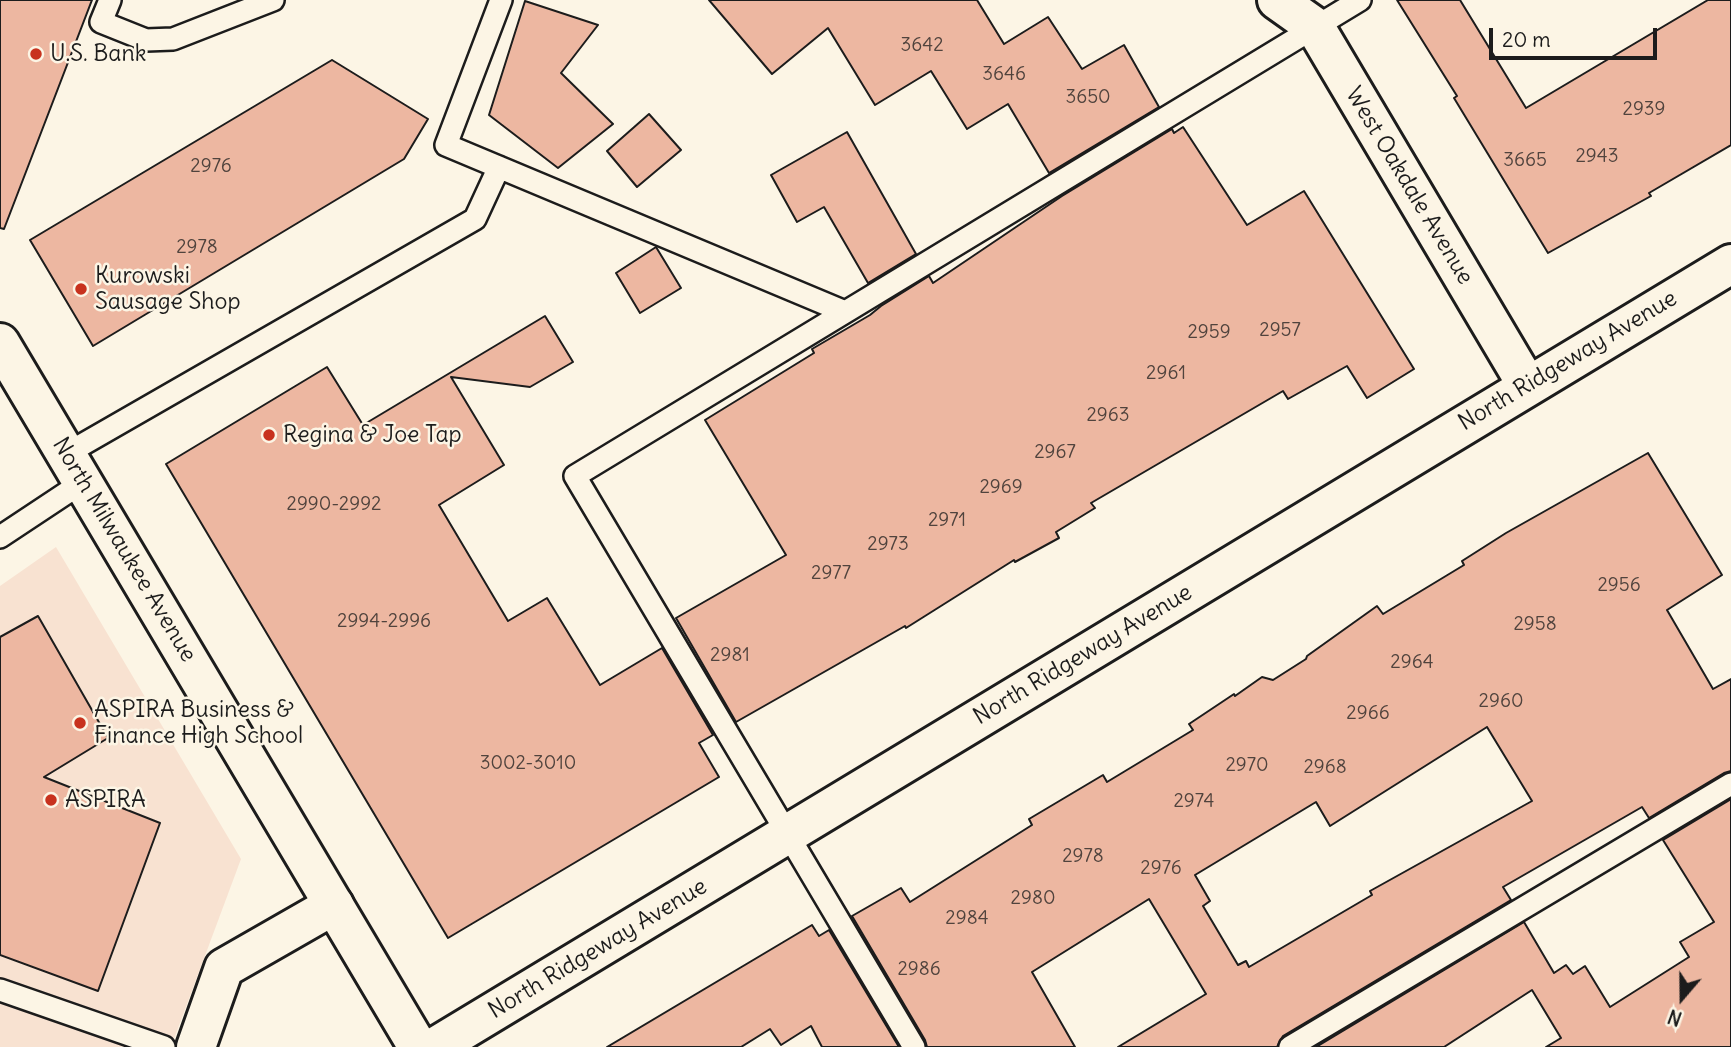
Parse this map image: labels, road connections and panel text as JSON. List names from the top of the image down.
{
  "streets": {
    "street": ["West Oakdale Avenue", "North Ridgeway Avenue", "North Milwaukee Avenue"]
  },
  "crossings": [
    ["West Oakdale Avenue", "North Ridgeway Avenue"]
  ],
  "places": [
    "U.S. Bank",
    "Kurowski Sausage Shop",
    "Regina & Joe Tap",
    "ASPIRA Business & Finance High School",
    "ASPIRA"
  ],
  "house_numbers": [
    "3642",
    "3646",
    "3650",
    "2939",
    "2943",
    "3665",
    "2976",
    "2978",
    "2957",
    "2959",
    "2961",
    "2963",
    "2967",
    "2969",
    "2990-2992",
    "2971",
    "2973",
    "2977",
    "2956",
    "2994-2996",
    "2958",
    "2981",
    "2964",
    "2960",
    "2966",
    "3002-3010",
    "2970",
    "2968",
    "2974",
    "2978",
    "2976",
    "2980",
    "2984",
    "2986"
  ],
  "scale_bar": "20 m",
  "north": "bottom"
}
